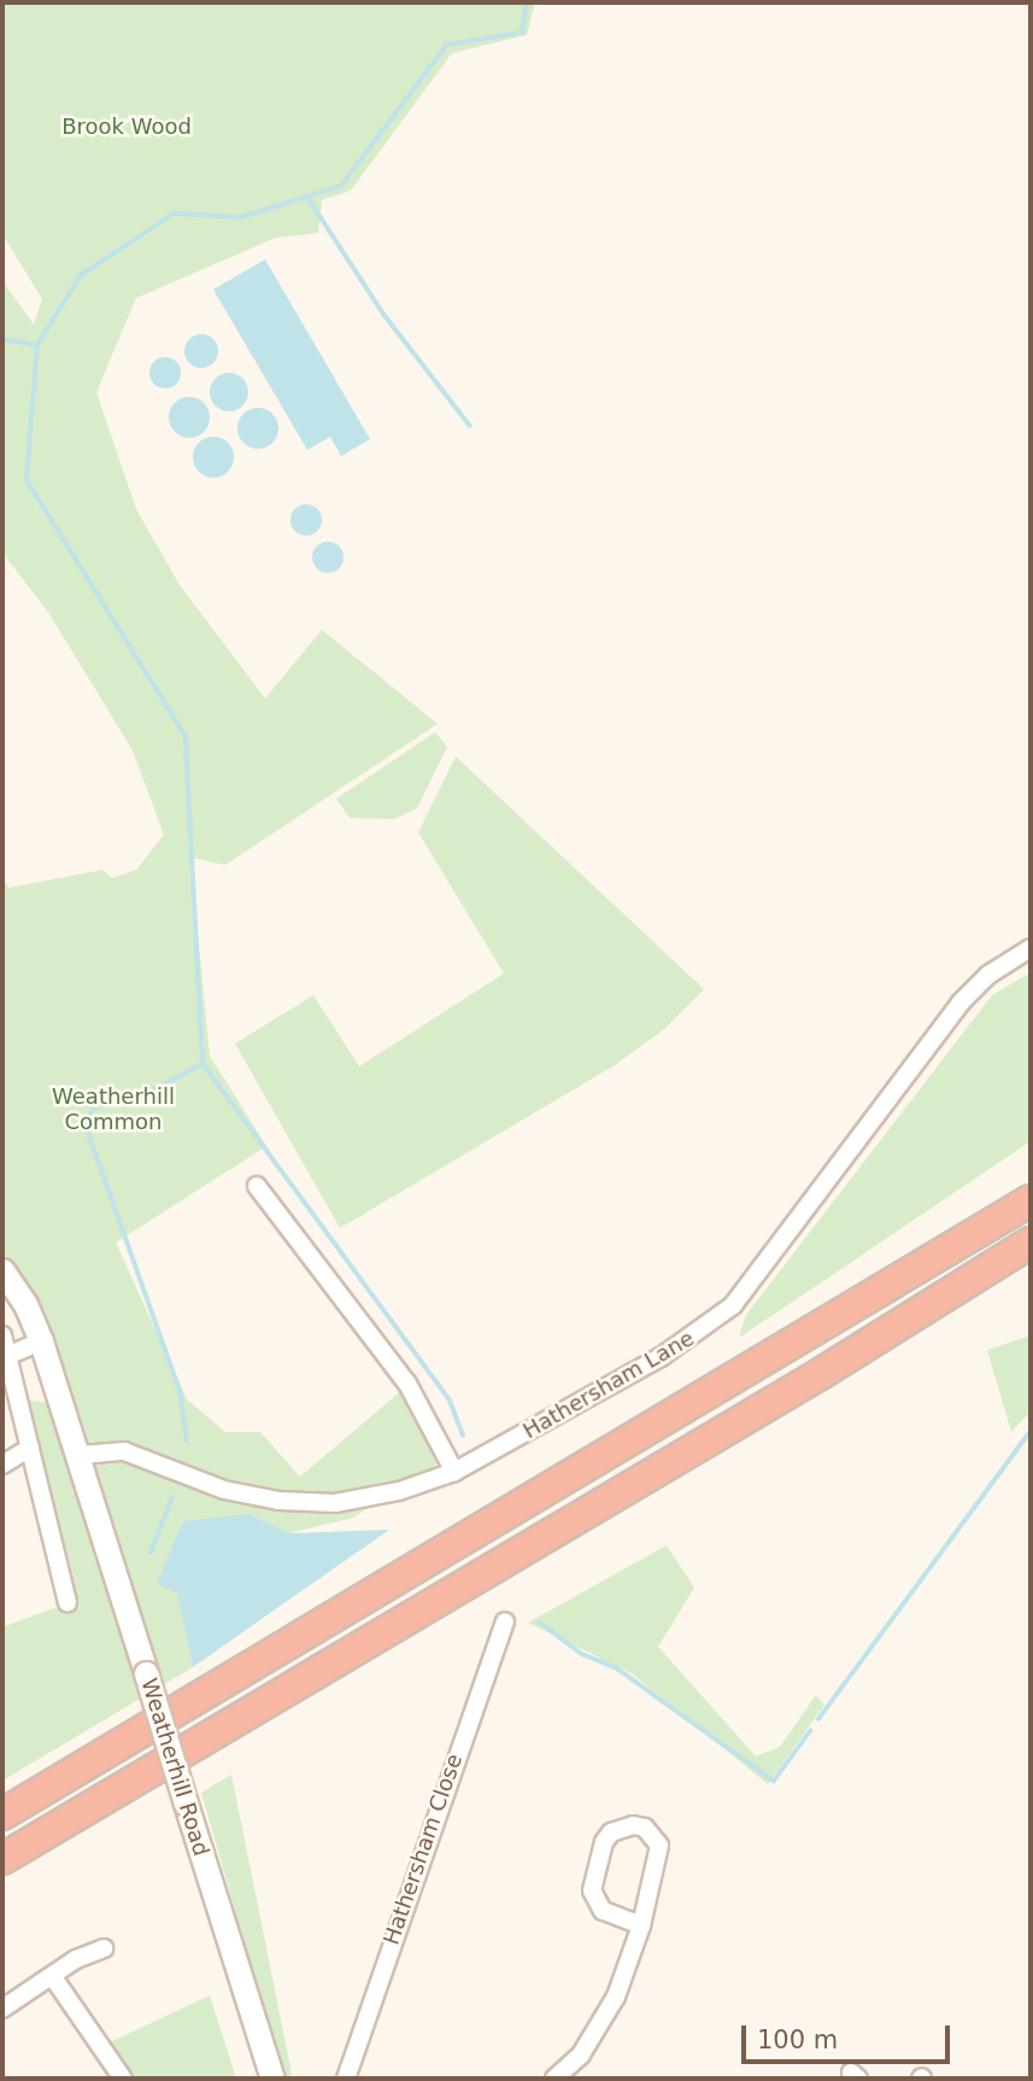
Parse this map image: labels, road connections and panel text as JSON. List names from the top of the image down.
{
  "streets": {
    "street": ["Hathersham Lane", "Weatherhill Road", "Hathersham Close"]
  },
  "crossings": [
    ["Hathersham Lane", "Weatherhill Road"]
  ],
  "parks": ["Brook Wood", "Weatherhill Common"],
  "scale_bar": "100 m"
}
